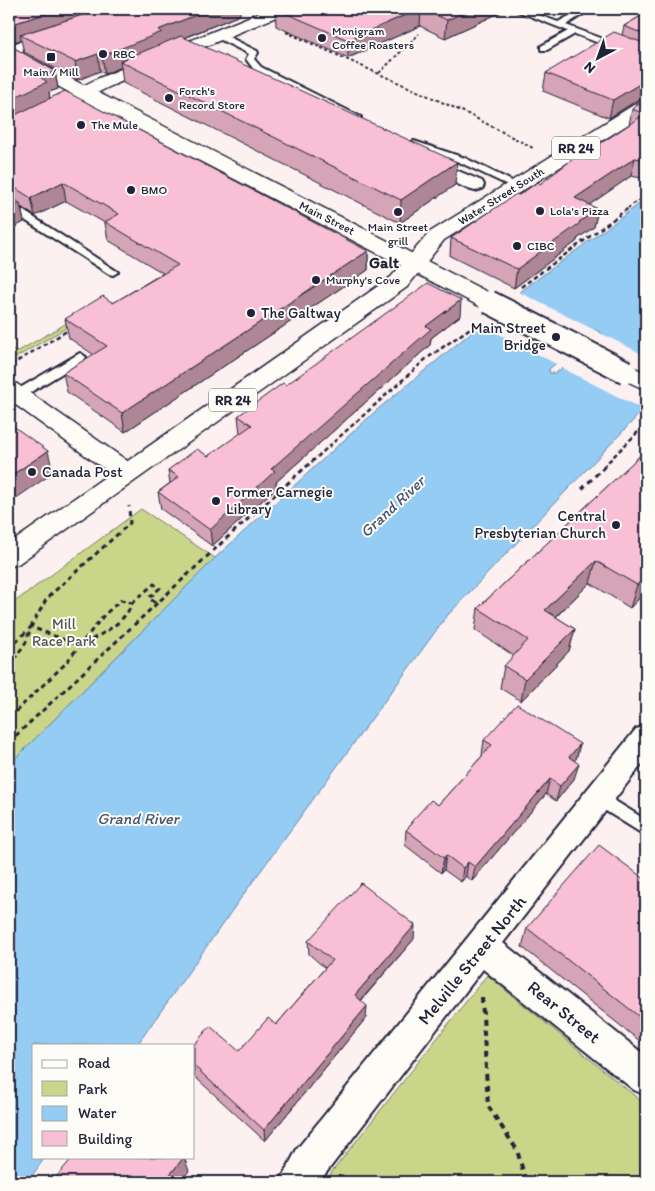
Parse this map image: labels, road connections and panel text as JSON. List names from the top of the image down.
{
  "streets": {
    "main road": ["RR 24", "Water Street South", "Main Street"],
    "street": ["Melville Street North", "Rear Street"]
  },
  "crossings": [
    ["RR 24", "Water Street South"],
    ["RR 24", "Main Street"],
    ["Water Street South", "Main Street"],
    ["Melville Street North", "Rear Street"]
  ],
  "districts": ["Galt"],
  "water": ["Grand River"],
  "parks": ["Mill Race Park"],
  "places": {
    "other": [
      "Monigram Coffee Roasters",
      "RBC",
      "Forch's Record Store",
      "The Mule",
      "BMO",
      "Lola's Pizza",
      "Main Street grill",
      "CIBC",
      "Murphy's Cove",
      "The Galtway",
      "Main Street Bridge",
      "Canada Post",
      "Former Carnegie Library",
      "Central Presbyterian Church"
    ],
    "transit": ["Main / Mill"]
  },
  "legend": [
    "Road",
    "Park",
    "Water",
    "Building"
  ],
  "north": "bottom left"
}
